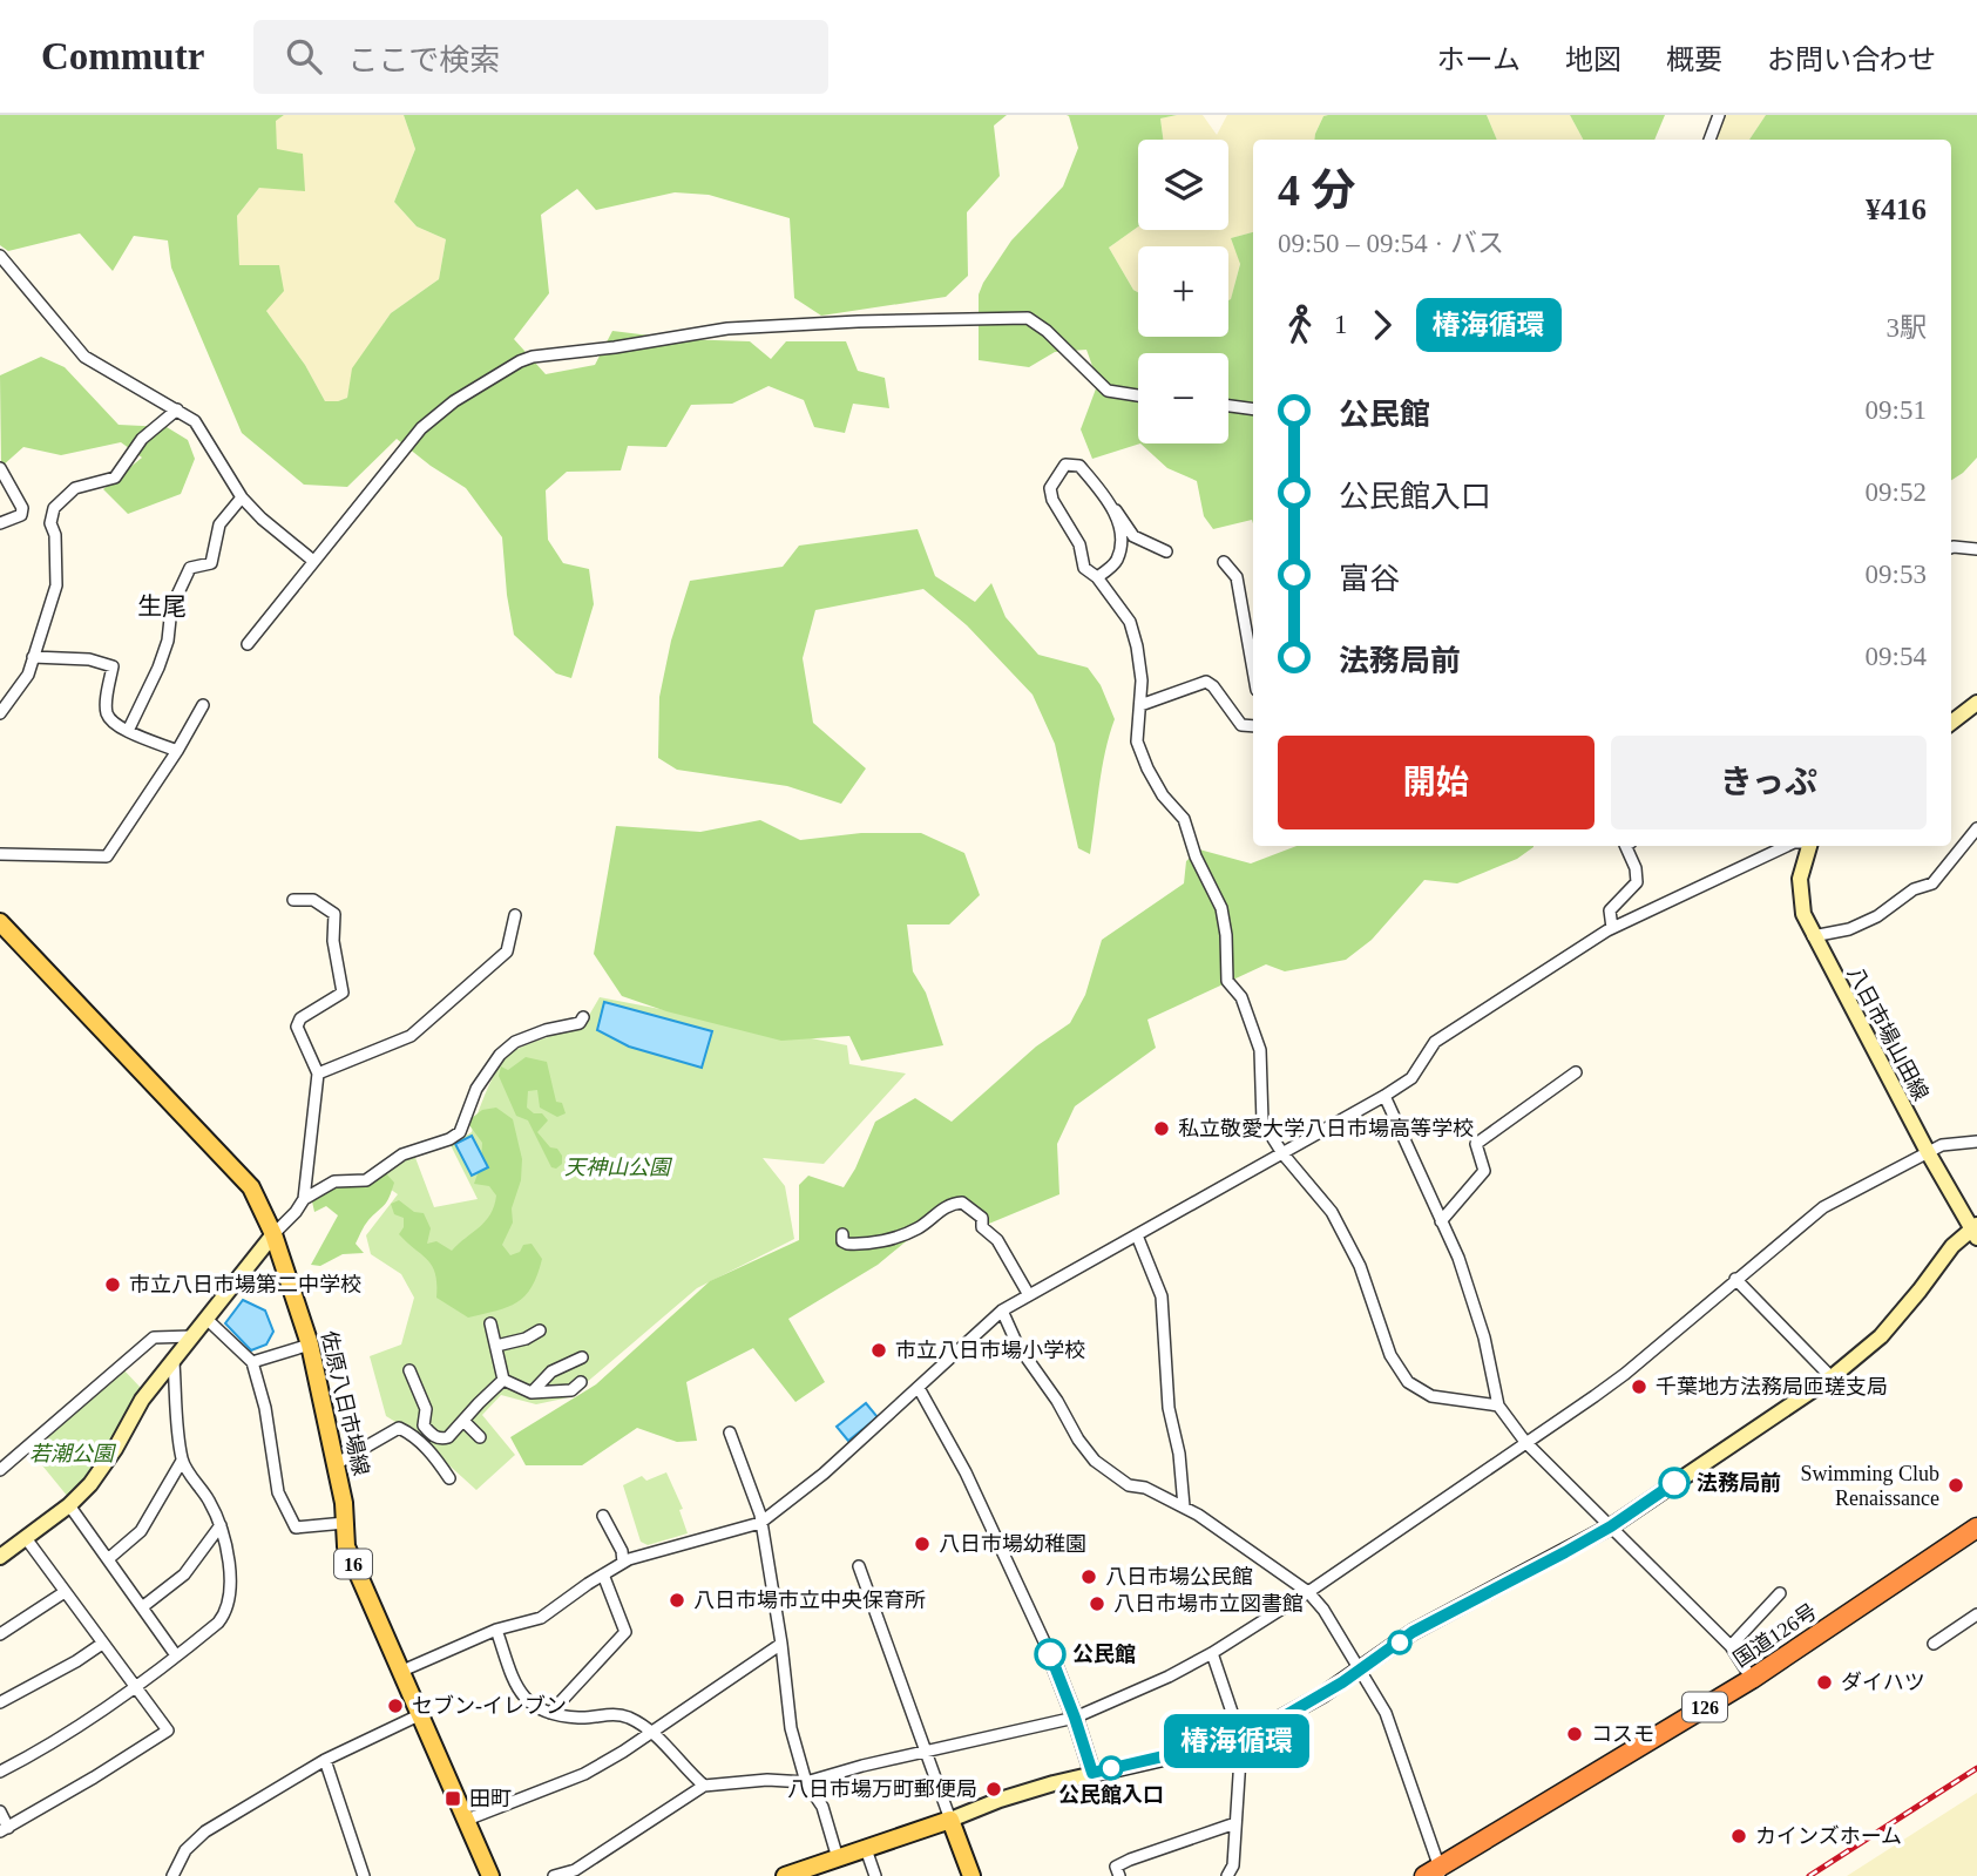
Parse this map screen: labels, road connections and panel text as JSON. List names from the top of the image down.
{
  "streets": {
    "highway": ["国道126号", "126"],
    "main road": ["佐原八日市場線", "16"],
    "street": ["八日市場山田線"]
  },
  "districts": ["生尾"],
  "parks": ["天神山公園", "若潮公園"],
  "places": {
    "other": [
      "私立敬愛大学八日市場高等学校",
      "市立八日市場第二中学校",
      "市立八日市場小学校",
      "千葉地方法務局匝瑳支局",
      "法務局前",
      "Swimming Club Renaissance",
      "八日市場幼稚園",
      "八日市場公民館",
      "八日市場市立中央保育所",
      "八日市場市立図書館",
      "公民館",
      "ダイハツ",
      "セブン-イレブン",
      "コスモ",
      "公民館入口",
      "八日市場万町郵便局",
      "カインズホーム"
    ],
    "transit": ["田町"]
  },
  "lines": ["bus line 椿海循環"],
  "page": {
    "header": "Commutr",
    "search": "ここで検索",
    "nav": [
      "ホーム",
      "地図",
      "概要",
      "お問い合わせ"
    ],
    "on_map": "椿海循環",
    "map_buttons": ["+", "−"],
    "heading": ["4 分", "09:50 – 09:54 · バス", "¥416"],
    "legs": ["1", "椿海循環", "3駅"],
    "list": [
      {
        "name": "公民館",
        "value": "09:51"
      },
      {
        "name": "公民館入口",
        "value": "09:52"
      },
      {
        "name": "富谷",
        "value": "09:53"
      },
      {
        "name": "法務局前",
        "value": "09:54"
      }
    ],
    "buttons": ["開始", "きっぷ"]
  }
}
